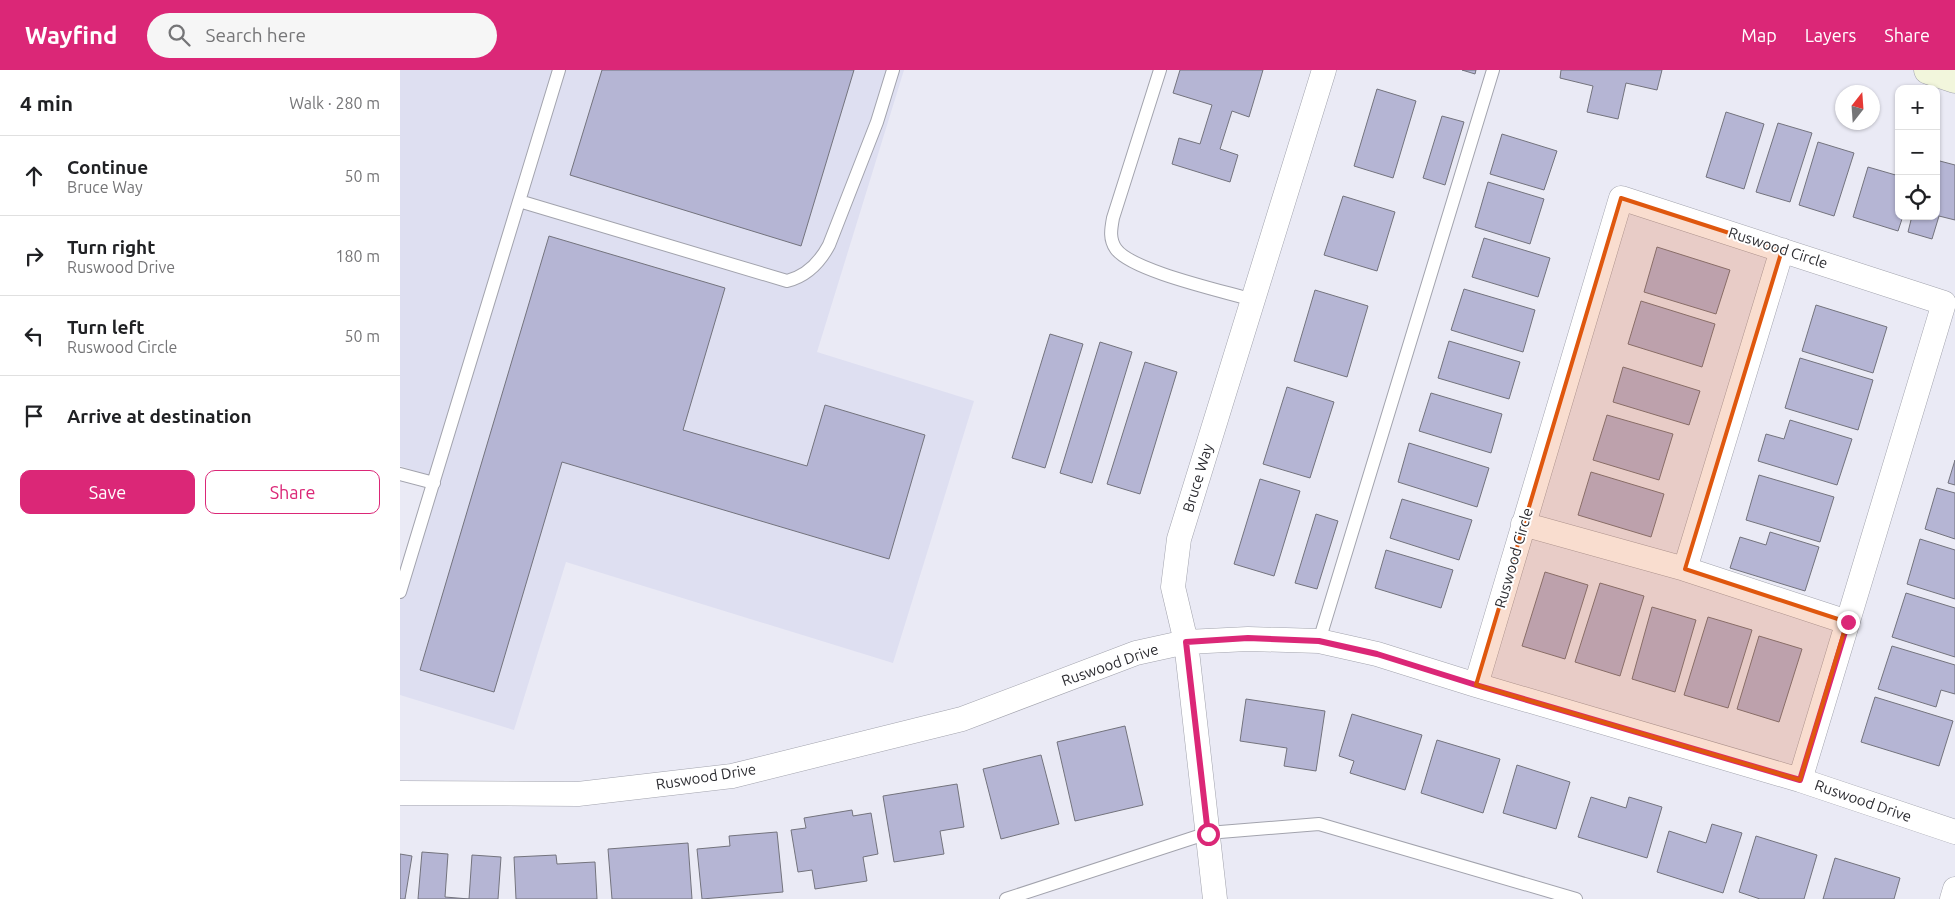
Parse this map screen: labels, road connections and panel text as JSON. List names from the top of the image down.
{
  "streets": {
    "street": ["Ruswood Circle", "Bruce Way", "Ruswood Drive"]
  },
  "crossings": [
    ["Ruswood Circle", "Ruswood Drive"],
    ["Bruce Way", "Ruswood Drive"]
  ],
  "north": "top",
  "page": {
    "header": "Wayfind",
    "search": "Search here",
    "nav": ["Map", "Layers", "Share"],
    "heading": ["4 min", "Walk · 280 m"],
    "map_buttons": ["+", "−"],
    "list": [
      ["Continue", "Bruce Way", "50 m"],
      ["Turn right", "Ruswood Drive", "180 m"],
      ["Turn left", "Ruswood Circle", "50 m"],
      "Arrive at destination"
    ],
    "buttons": ["Save", "Share"]
  }
}
